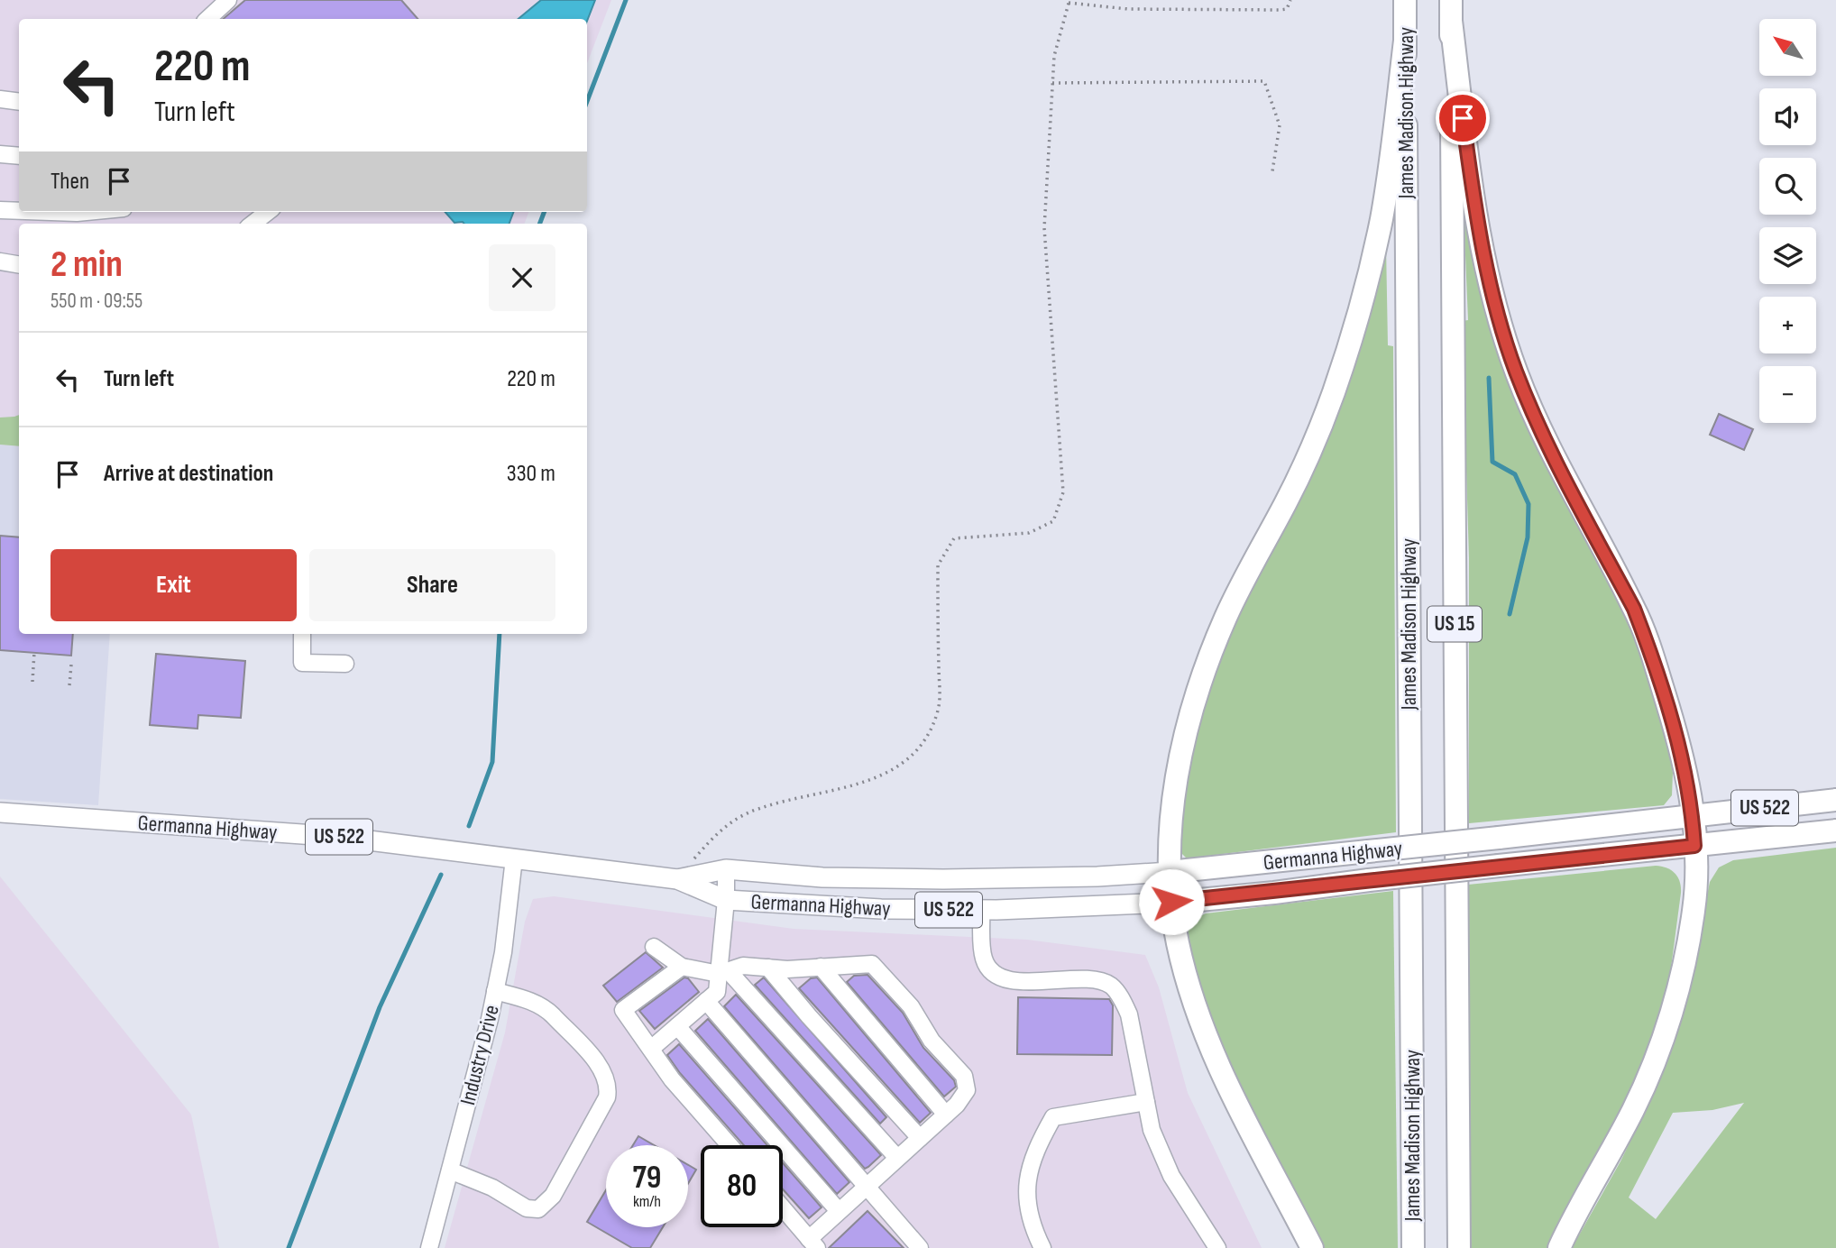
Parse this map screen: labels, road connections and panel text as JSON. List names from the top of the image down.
{
  "streets": {
    "highway": [
      "James Madison Highway",
      "US 15",
      "US 522",
      "Germanna Highway"
    ],
    "street": ["Industry Drive"]
  },
  "crossings": [
    ["Germanna Highway", "Industry Drive"]
  ],
  "north": "top left",
  "page": {
    "map_buttons": ["+", "−"],
    "turn": ["220 m", "Turn left"],
    "then": "Then",
    "heading": ["2 min", "550 m · 09:55"],
    "list": [
      {
        "name": "Turn left",
        "value": "220 m"
      },
      {
        "name": "Arrive at destination",
        "value": "330 m"
      }
    ],
    "buttons": ["Exit", "Share"],
    "speed": "79 km/h",
    "limit": "80"
  }
}
